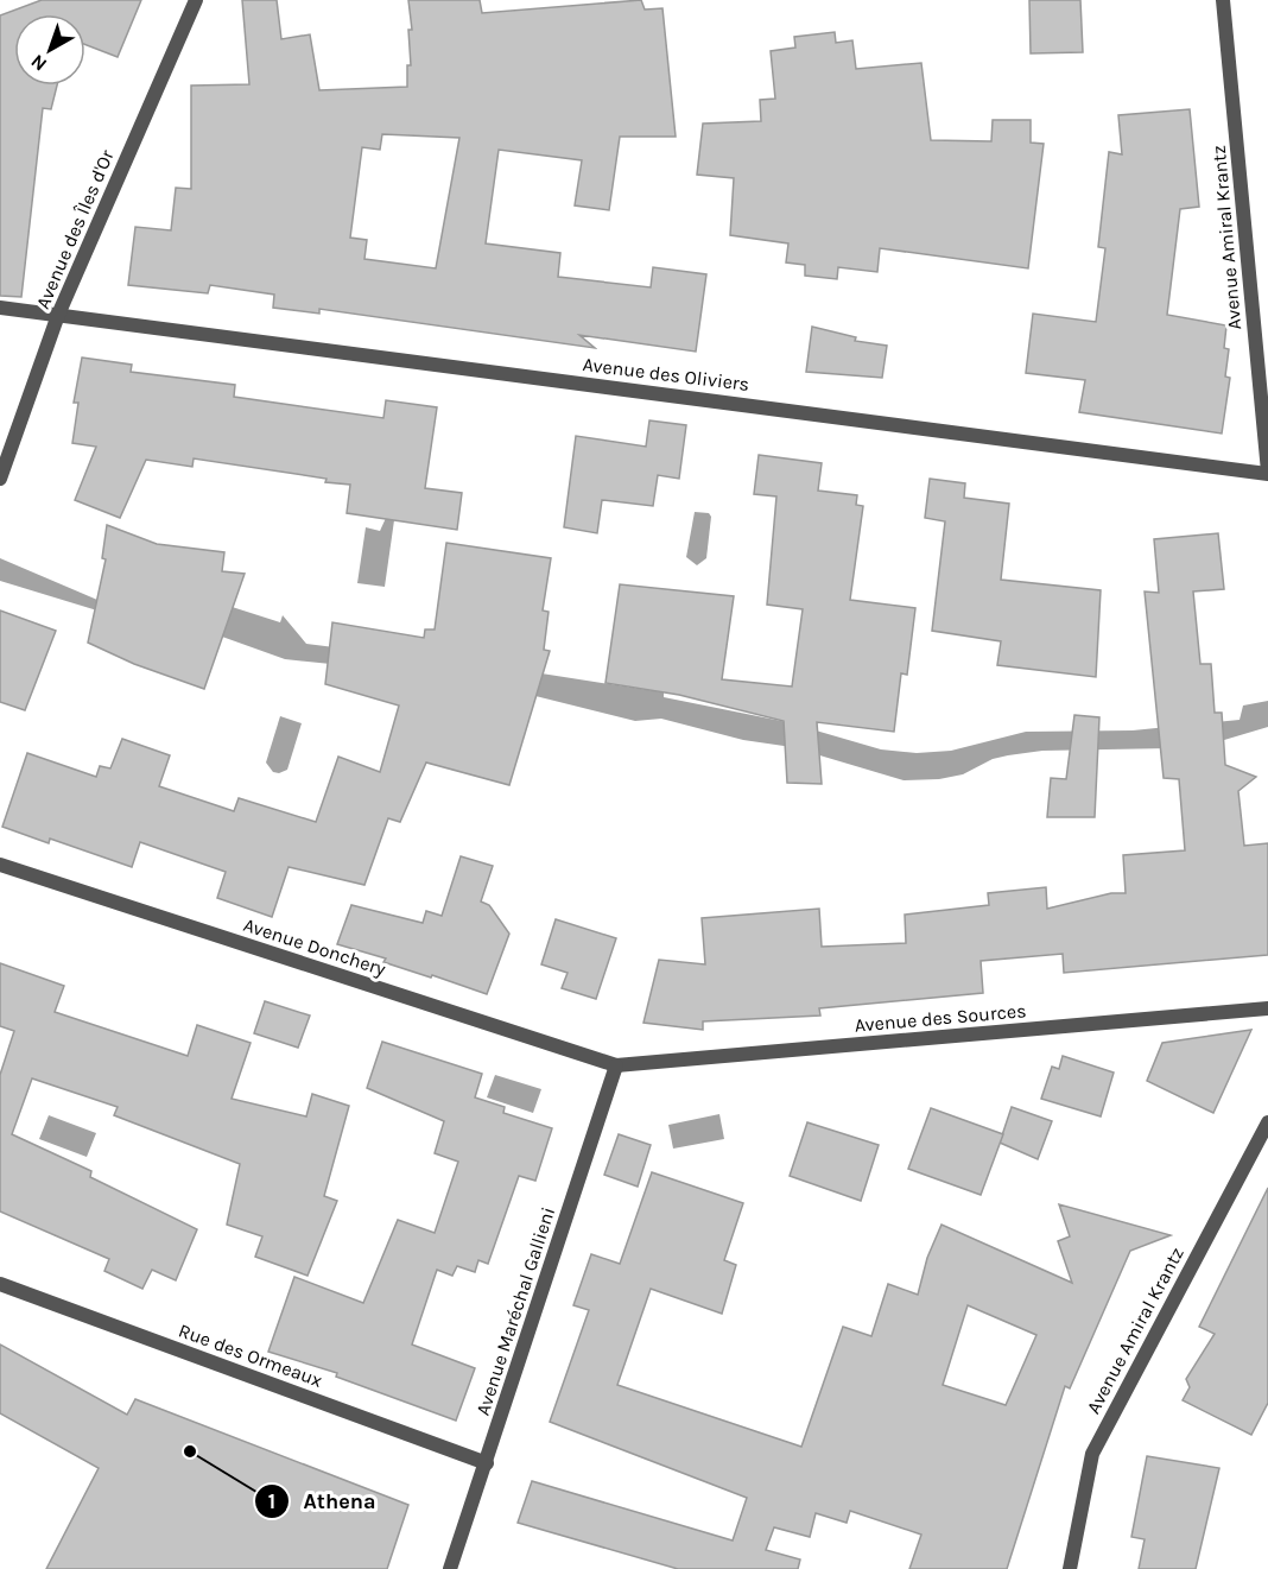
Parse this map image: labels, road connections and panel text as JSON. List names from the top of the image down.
{
  "streets": {
    "street": [
      "Avenue des Îles d'Or",
      "Avenue Amiral Krantz",
      "Avenue des Oliviers",
      "Avenue Donchery",
      "Avenue des Sources",
      "Avenue Maréchal Gallieni",
      "Rue des Ormeaux"
    ]
  },
  "crossings": [
    ["Avenue des Îles d'Or", "Avenue des Oliviers"],
    ["Avenue Amiral Krantz", "Avenue des Oliviers"],
    ["Avenue Donchery", "Avenue des Sources"],
    ["Avenue Donchery", "Avenue Maréchal Gallieni"],
    ["Avenue des Sources", "Avenue Maréchal Gallieni"],
    ["Avenue Maréchal Gallieni", "Rue des Ormeaux"]
  ],
  "places": ["Athena"],
  "north": "bottom left"
}
